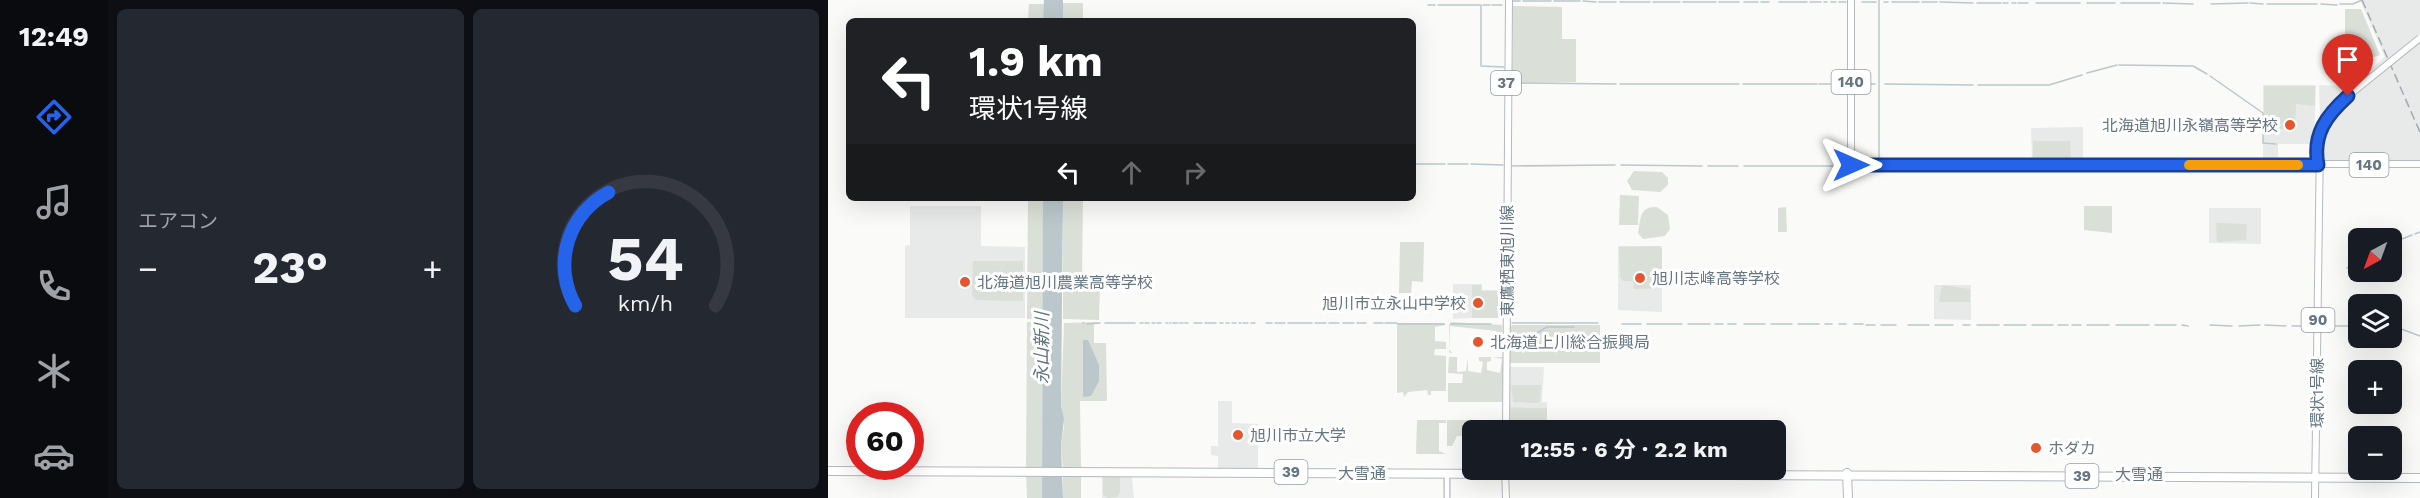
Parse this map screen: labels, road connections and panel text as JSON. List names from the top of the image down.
{
  "streets": {
    "highway": ["39", "大雪通"],
    "main road": [
      "140",
      "37",
      "東鷹栖東旭川線",
      "90",
      "環状1号線"
    ]
  },
  "crossings": [
    ["140", "環状1号線"],
    ["環状1号線", "大雪通"]
  ],
  "water": ["永山新川"],
  "places": [
    "北海道旭川永嶺高等学校",
    "旭川志峰高等学校",
    "北海道旭川農業高等学校",
    "旭川市立永山中学校",
    "北海道上川総合振興局",
    "旭川市立大学",
    "ホダカ"
  ],
  "north": "bottom left",
  "page": {
    "tabs": "12:49",
    "tile": "エアコン",
    "turn": ["1.9 km", "環状1号線"],
    "map_buttons": ["+", "−"],
    "heat": ["−", "23°", "+"],
    "limit": "60",
    "trip": "12:55 · 6 分 · 2.2 km",
    "gauge": ["54", "km/h"]
  }
}
